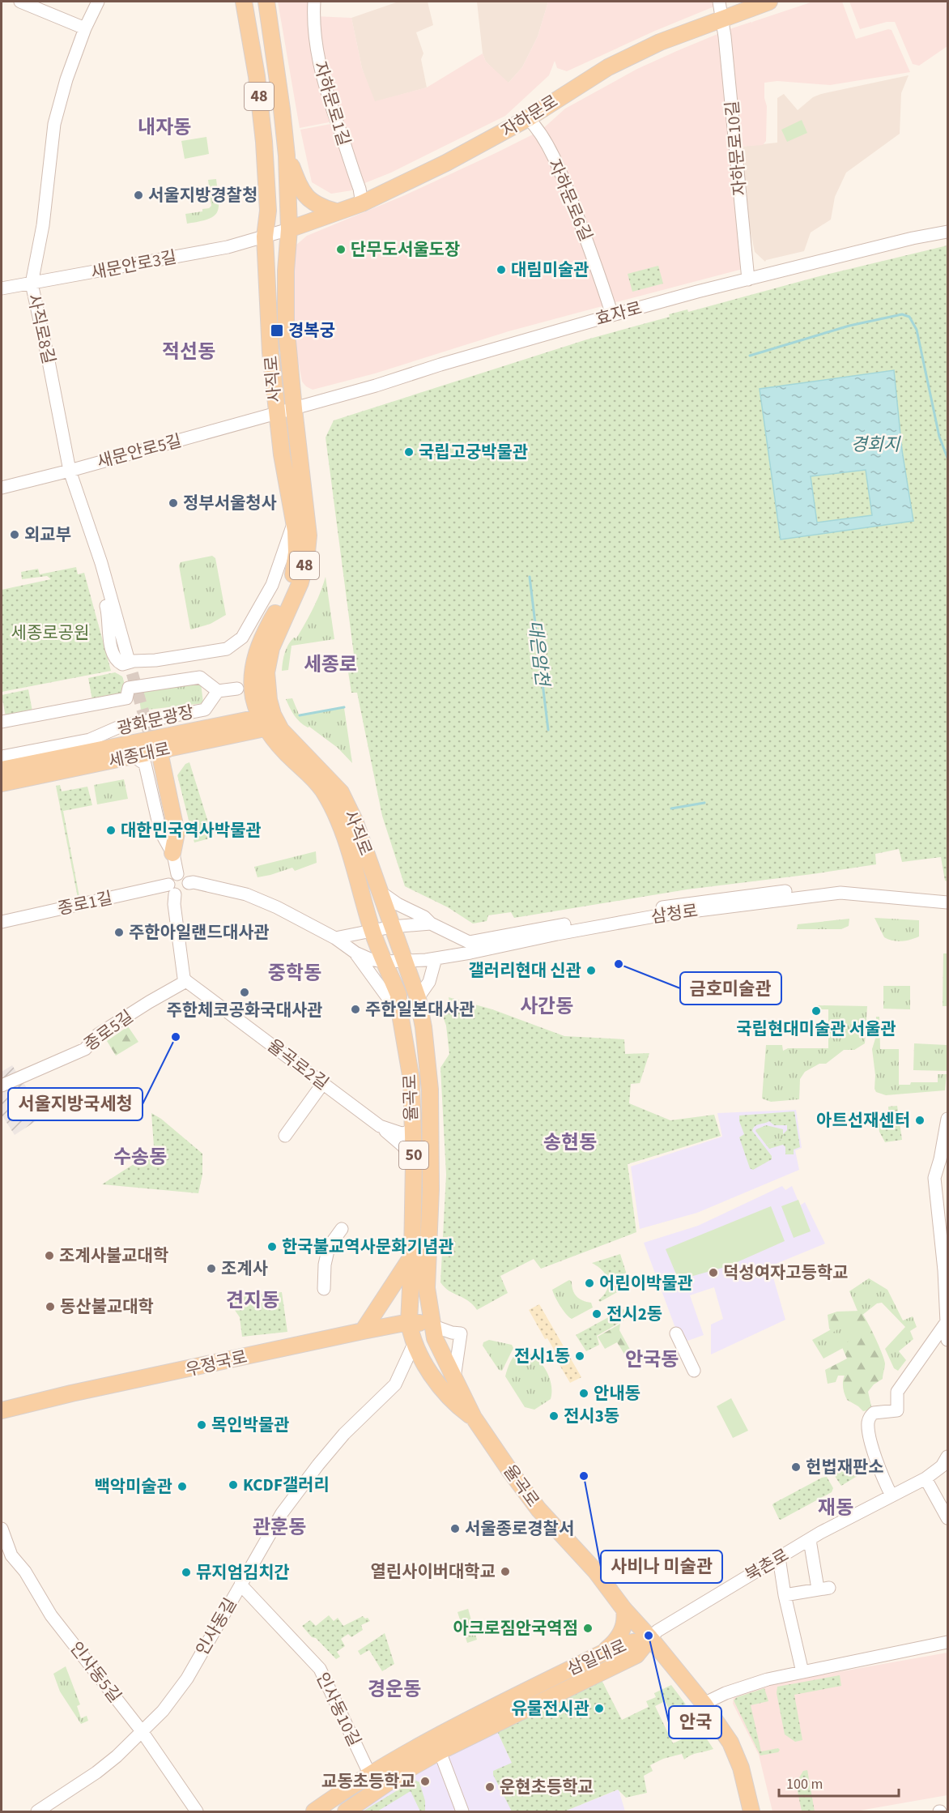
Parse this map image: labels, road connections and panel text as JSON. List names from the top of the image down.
{
  "streets": {
    "main road": [
      "48",
      "자하문로",
      "사직로",
      "세종대로",
      "율곡로",
      "50",
      "우정국로",
      "삼일대로"
    ],
    "street": [
      "자하문로1길",
      "자하문로10길",
      "자하문로6길",
      "새문안로3길",
      "효자로",
      "사직로8길",
      "새문안로5길",
      "광화문광장",
      "종로1길",
      "삼청로",
      "종로5길",
      "율곡로2길",
      "북촌로",
      "인사동길",
      "인사동5길",
      "인사동10길"
    ]
  },
  "crossings": [
    ["자하문로1길", "자하문로"],
    ["자하문로", "자하문로10길"],
    ["자하문로", "자하문로6길"],
    ["자하문로", "새문안로3길"],
    ["자하문로", "사직로"],
    ["자하문로10길", "효자로"],
    ["자하문로6길", "효자로"],
    ["새문안로3길", "사직로8길"],
    ["새문안로3길", "사직로"],
    ["효자로", "사직로"],
    ["효자로", "새문안로5길"],
    ["사직로8길", "사직로"],
    ["사직로8길", "새문안로5길"],
    ["사직로", "새문안로5길"],
    ["사직로", "세종대로"],
    ["사직로", "삼청로"],
    ["사직로", "율곡로"],
    ["삼청로", "율곡로"],
    ["종로5길", "율곡로2길"],
    ["율곡로2길", "율곡로"],
    ["율곡로", "우정국로"],
    ["율곡로", "북촌로"],
    ["율곡로", "인사동길"],
    ["율곡로", "삼일대로"],
    ["북촌로", "삼일대로"],
    ["인사동길", "인사동5길"],
    ["인사동길", "인사동10길"],
    ["삼일대로", "인사동10길"]
  ],
  "districts": [
    "내자동",
    "적선동",
    "세종로",
    "중학동",
    "사간동",
    "송현동",
    "수송동",
    "견지동",
    "안국동",
    "재동",
    "관훈동",
    "경운동"
  ],
  "water": ["경회지", "대은암천"],
  "parks": ["세종로공원"],
  "places": {
    "other": [
      "서울지방경찰청",
      "단무도서울도장",
      "대림미술관",
      "국립고궁박물관",
      "정부서울청사",
      "외교부",
      "대한민국역사박물관",
      "주한아일랜드대사관",
      "금호미술관",
      "갤러리현대 신관",
      "주한체코공화국대사관",
      "주한일본대사관",
      "국립현대미술관 서울관",
      "서울지방국세청",
      "아트선재센터",
      "한국불교역사문화기념관",
      "조계사불교대학",
      "조계사",
      "덕성여자고등학교",
      "어린이박물관",
      "동산불교대학",
      "전시2동",
      "전시1동",
      "안내동",
      "전시3동",
      "목인박물관",
      "헌법재판소",
      "사비나 미술관",
      "KCDF갤러리",
      "백악미술관",
      "서울종로경찰서",
      "열린사이버대학교",
      "뮤지엄김치간",
      "아크로짐안국역점",
      "안국",
      "유물전시관",
      "교동초등학교",
      "운현초등학교"
    ],
    "transit": ["경복궁"]
  },
  "scale_bar": "100 m"
}
